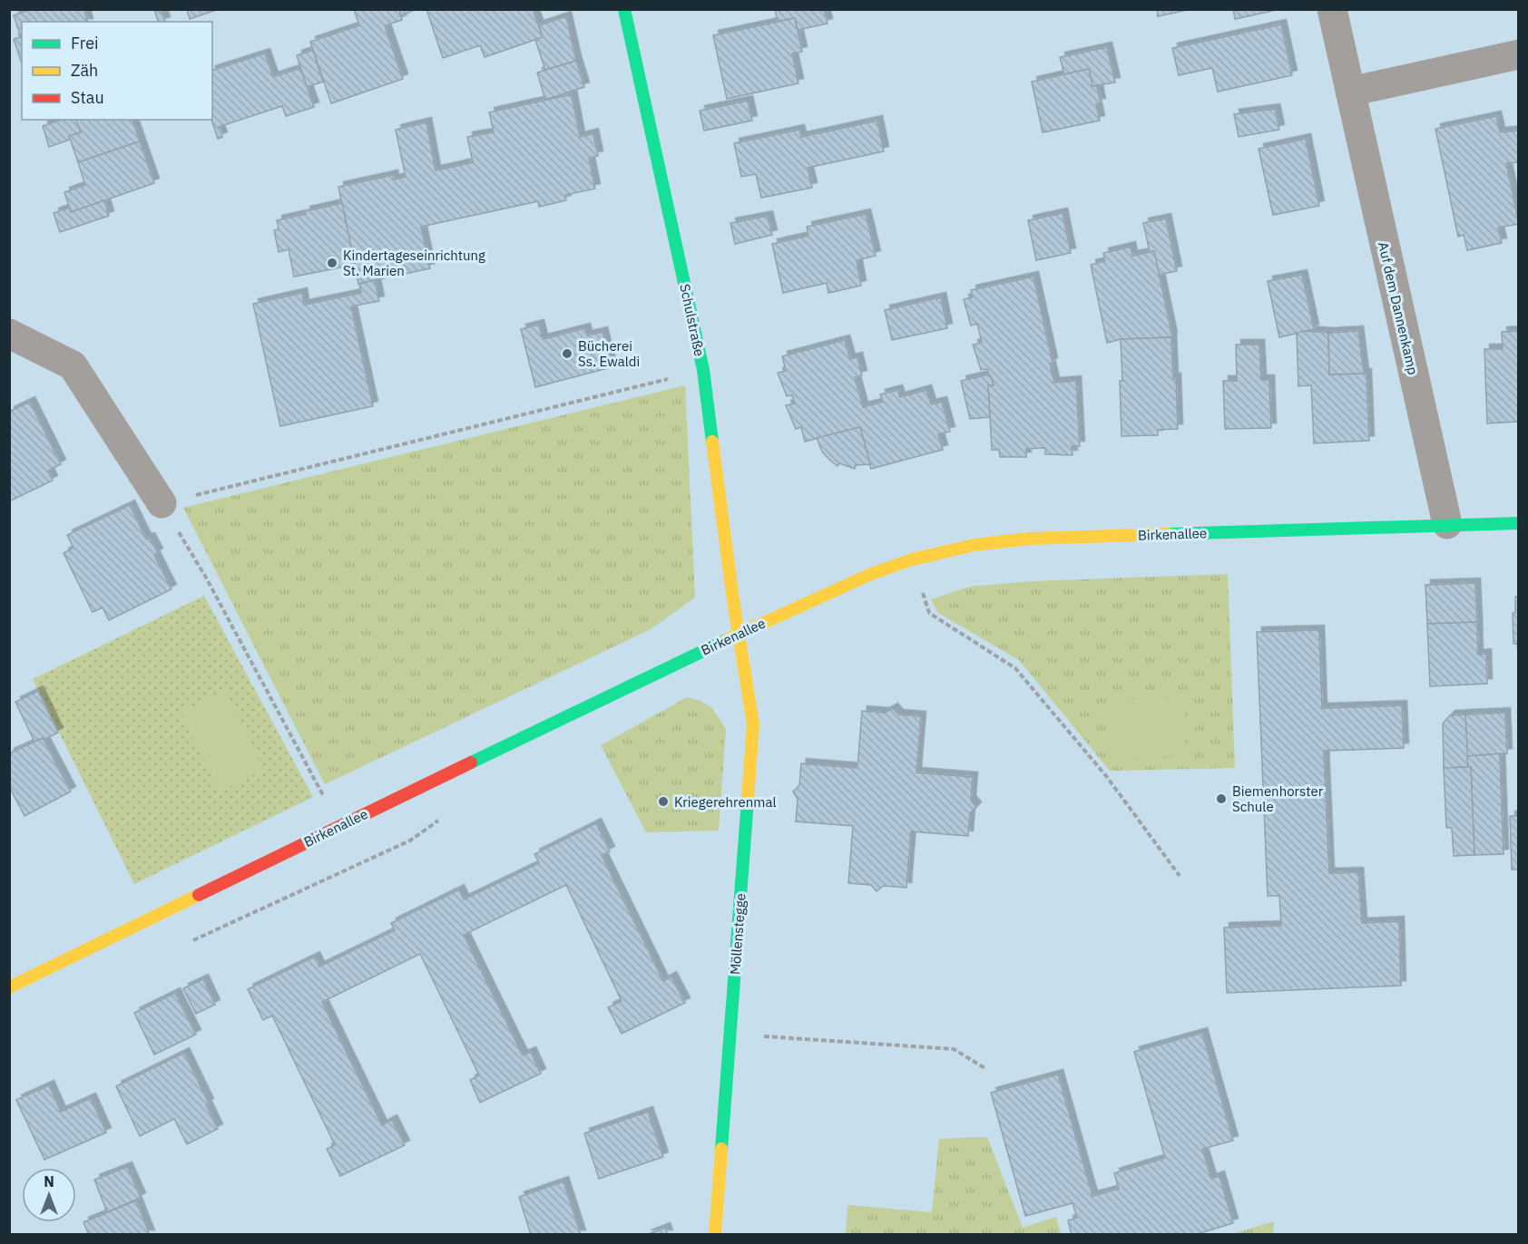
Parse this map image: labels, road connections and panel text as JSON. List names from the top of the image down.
{
  "streets": {
    "street": [
      "Auf dem Dannenkamp",
      "Schulstraße",
      "Birkenallee",
      "Möllenstegge"
    ]
  },
  "crossings": [
    ["Auf dem Dannenkamp", "Birkenallee"],
    ["Schulstraße", "Birkenallee"],
    ["Schulstraße", "Möllenstegge"],
    ["Birkenallee", "Möllenstegge"]
  ],
  "places": [
    "Kindertageseinrichtung St. Marien",
    "Bücherei Ss. Ewaldi",
    "Biemenhorster Schule",
    "Kriegerehrenmal"
  ],
  "legend": ["Frei", "Zäh", "Stau"],
  "north": "top"
}
